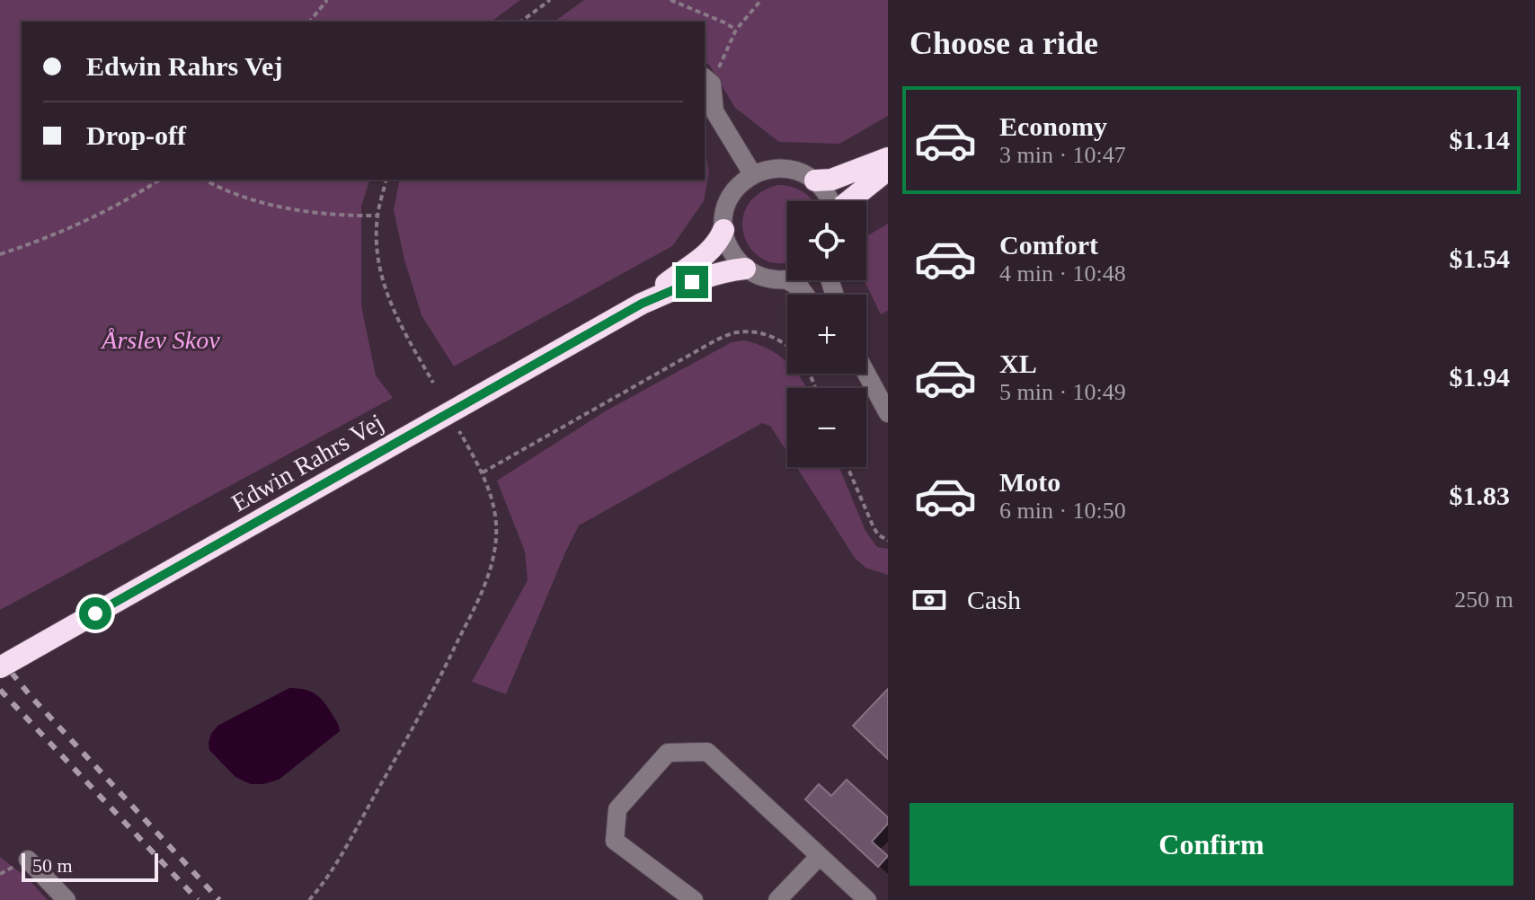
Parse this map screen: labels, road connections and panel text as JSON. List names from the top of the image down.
{
  "streets": {
    "highway": ["Edwin Rahrs Vej"]
  },
  "parks": ["Årslev Skov"],
  "scale_bar": "50 m",
  "page": {
    "heading": "Choose a ride",
    "banner": ["Edwin Rahrs Vej", "Drop-off"],
    "list": [
      {
        "name": "Economy",
        "note": "3 min · 10:47",
        "value": "$1.14"
      },
      {
        "name": "Comfort",
        "note": "4 min · 10:48",
        "value": "$1.54"
      },
      {
        "name": "XL",
        "note": "5 min · 10:49",
        "value": "$1.94"
      },
      {
        "name": "Moto",
        "note": "6 min · 10:50",
        "value": "$1.83"
      }
    ],
    "map_buttons": ["+", "−"],
    "pay": ["Cash", "250 m"],
    "buttons": "Confirm",
    "scale": "50 m"
  }
}
